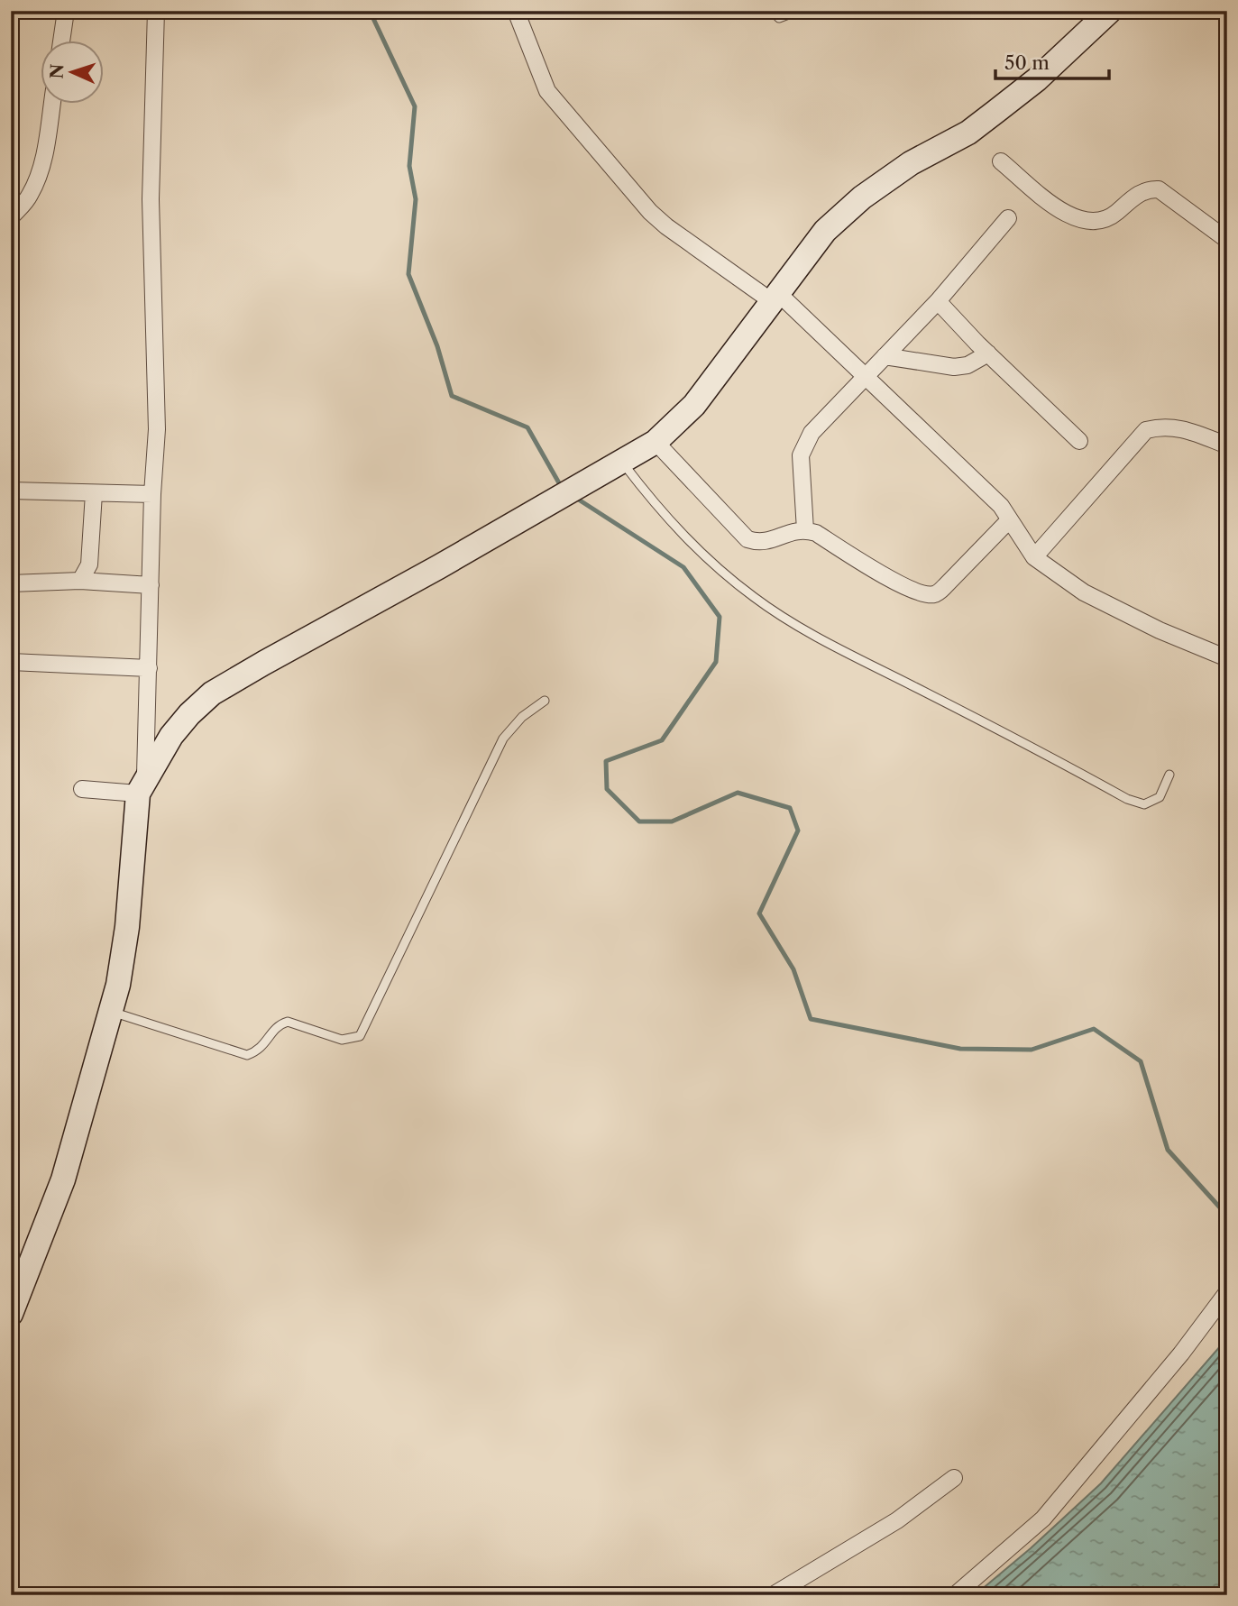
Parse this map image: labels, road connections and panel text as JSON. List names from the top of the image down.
{
  "scale_bar": "50 m",
  "north": "left"
}
